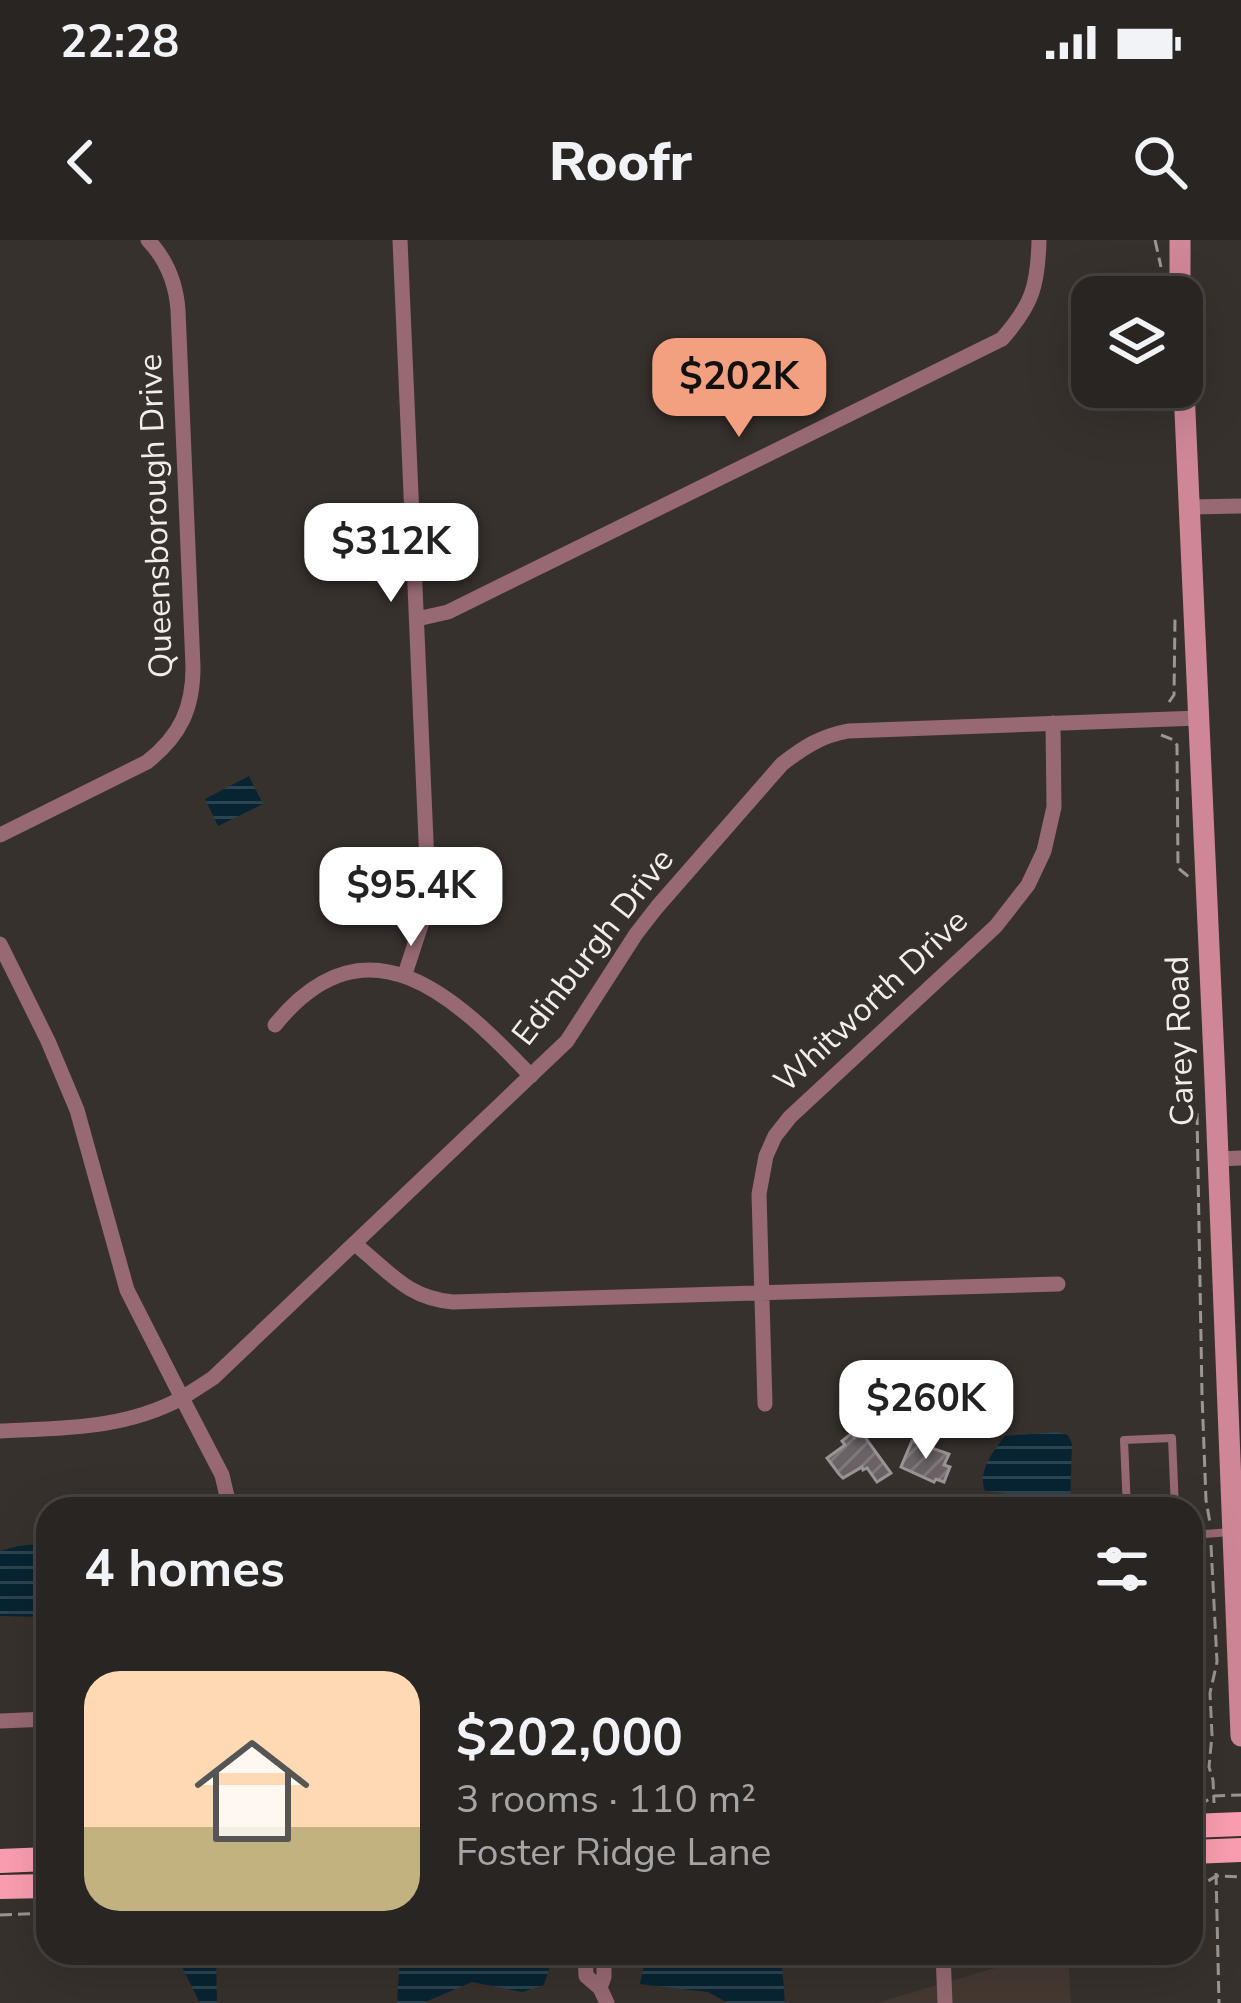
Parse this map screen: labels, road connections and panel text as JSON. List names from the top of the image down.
{
  "streets": {
    "street": [
      "Queensborough Drive",
      "Edinburgh Drive",
      "Whitworth Drive",
      "Carey Road"
    ]
  },
  "crossings": [
    ["Edinburgh Drive", "Whitworth Drive"],
    ["Edinburgh Drive", "Carey Road"]
  ],
  "page": {
    "status": "22:28",
    "header": "Roofr",
    "price": [
      "$202K",
      "$312K",
      "$95.4K",
      "$260K"
    ],
    "heading": "4 homes",
    "list": [
      {
        "name": "$202,000",
        "note": "3 rooms · 110 m² · Foster Ridge Lane"
      }
    ]
  }
}
